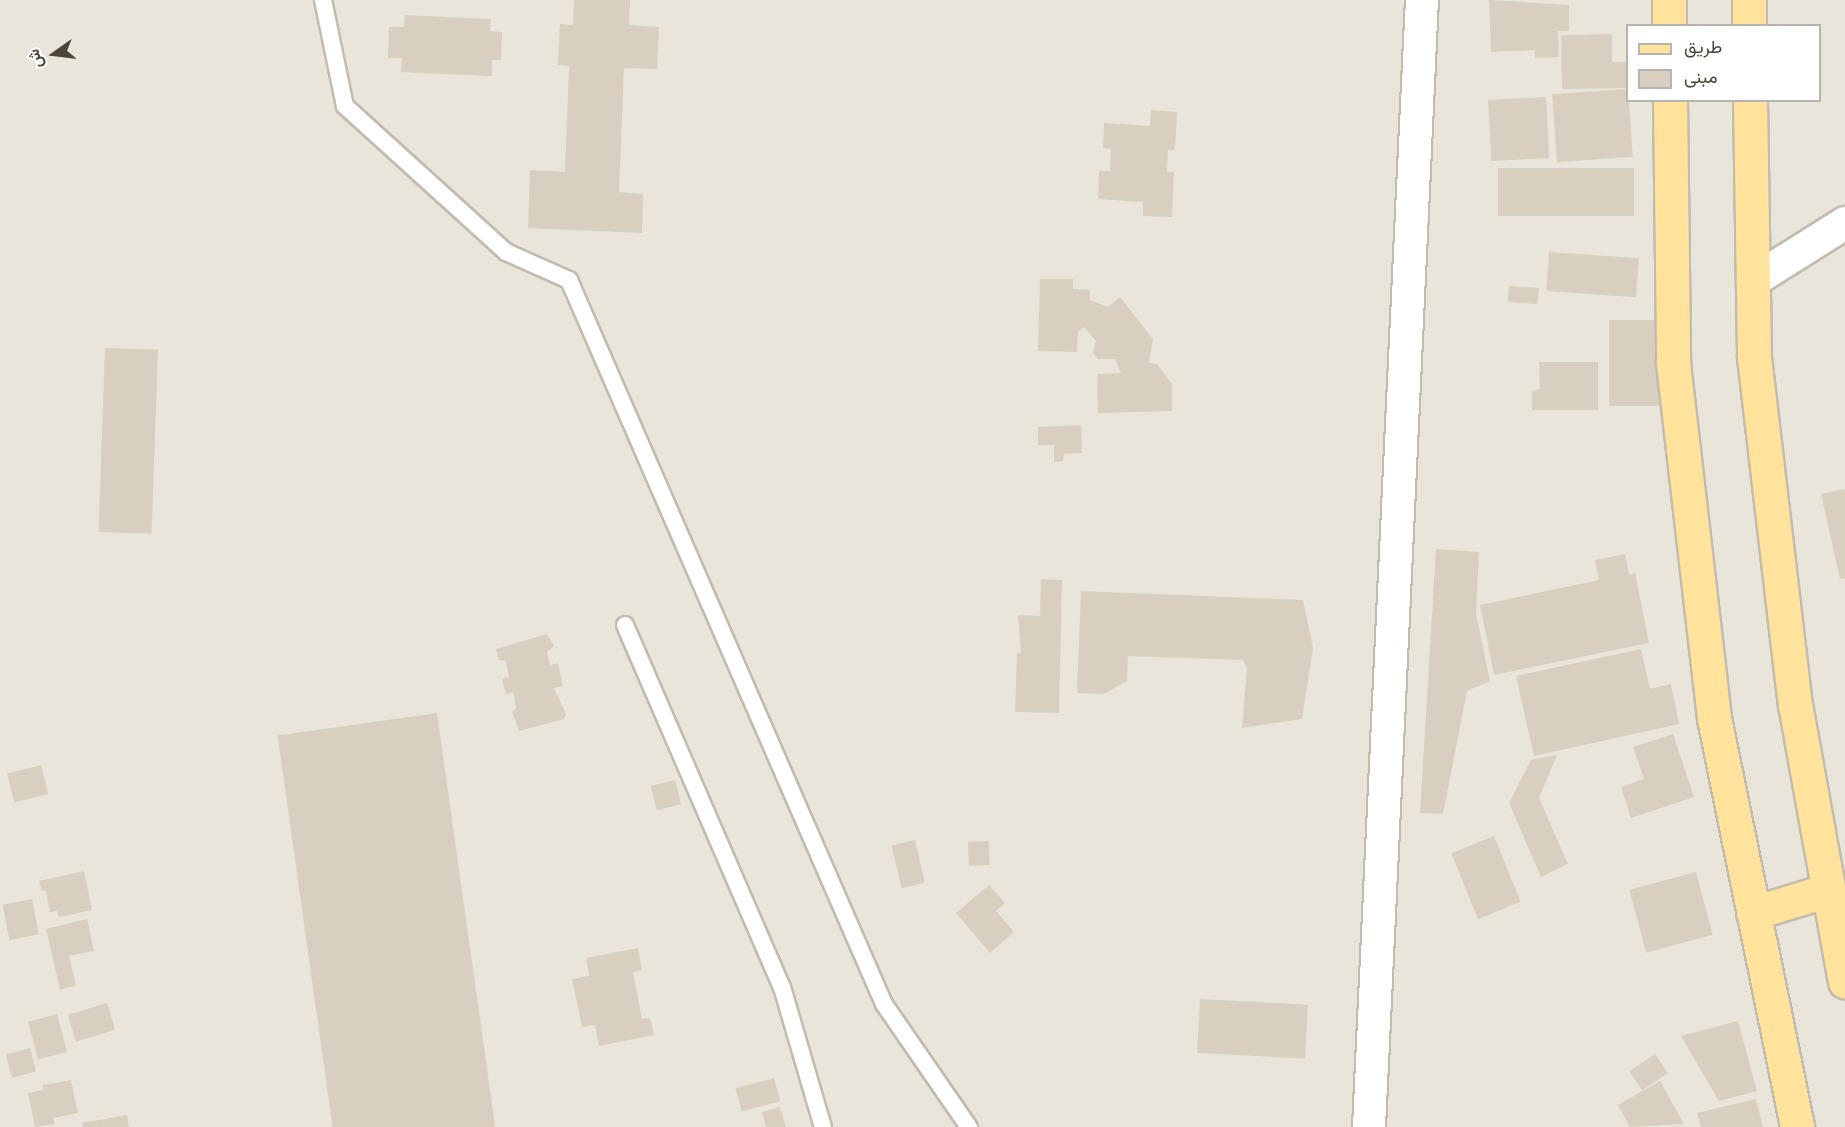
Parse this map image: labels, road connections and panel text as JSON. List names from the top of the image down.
{
  "legend": ["طريق", "مبنى"],
  "north": "left"
}
